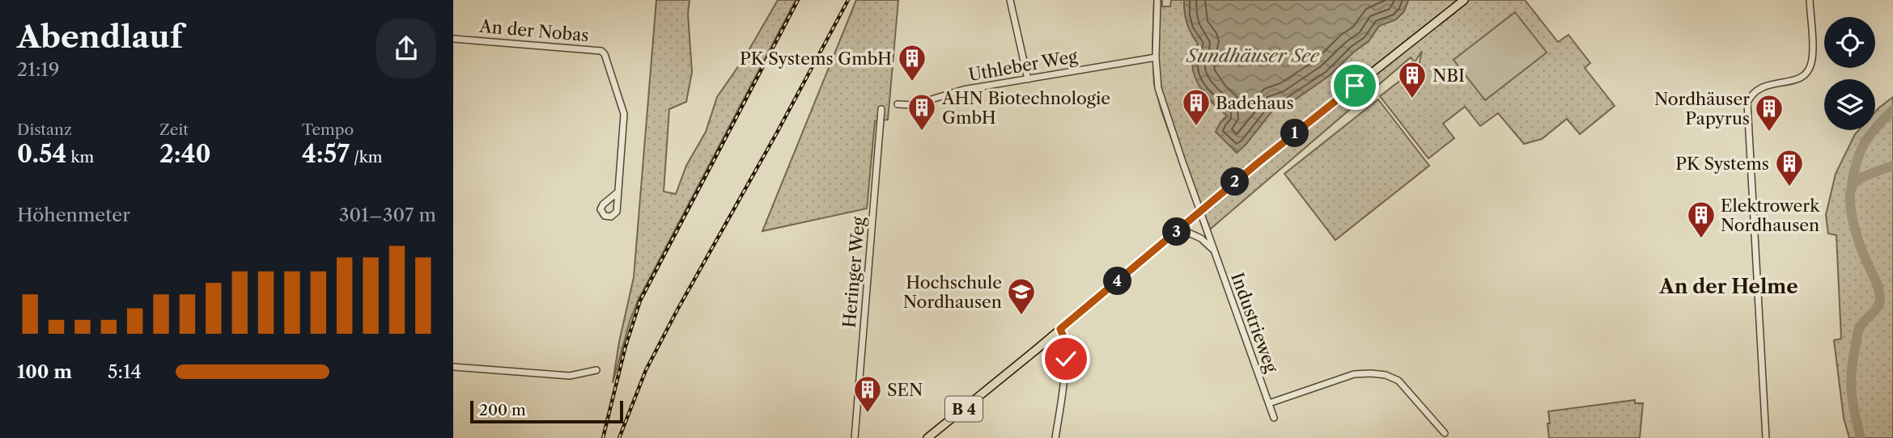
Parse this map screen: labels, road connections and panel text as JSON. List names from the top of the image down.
{
  "streets": {
    "main road": ["B 4"],
    "street": [
      "An der Nobas",
      "Uthleber Weg",
      "Heringer Weg",
      "Industrieweg"
    ]
  },
  "crossings": [
    ["Industrieweg", "B 4"]
  ],
  "districts": ["An der Helme"],
  "water": ["Sundhäuser See"],
  "places": {
    "building": [
      "PK Systems GmbH",
      "NBI",
      "Badehaus",
      "AHN Biotechnologie GmbH",
      "Nordhäuser Papyrus",
      "PK Systems",
      "Elektrowerk Nordhausen",
      "SEN"
    ],
    "school or university": ["Hochschule Nordhausen"]
  },
  "scale_bar": "200 m",
  "page": {
    "heading": ["Abendlauf", "21:19"],
    "stats": [
      ["Distanz", "0.54 km"],
      ["Zeit", "2:40"],
      ["Tempo", "4:57 /km"]
    ],
    "pins": [
      "1",
      "2",
      "3",
      "4"
    ],
    "chart": ["Höhenmeter", "301–307 m"],
    "list": [
      {
        "name": "100 m",
        "note": "5:14"
      }
    ],
    "scale": "200 m"
  }
}
